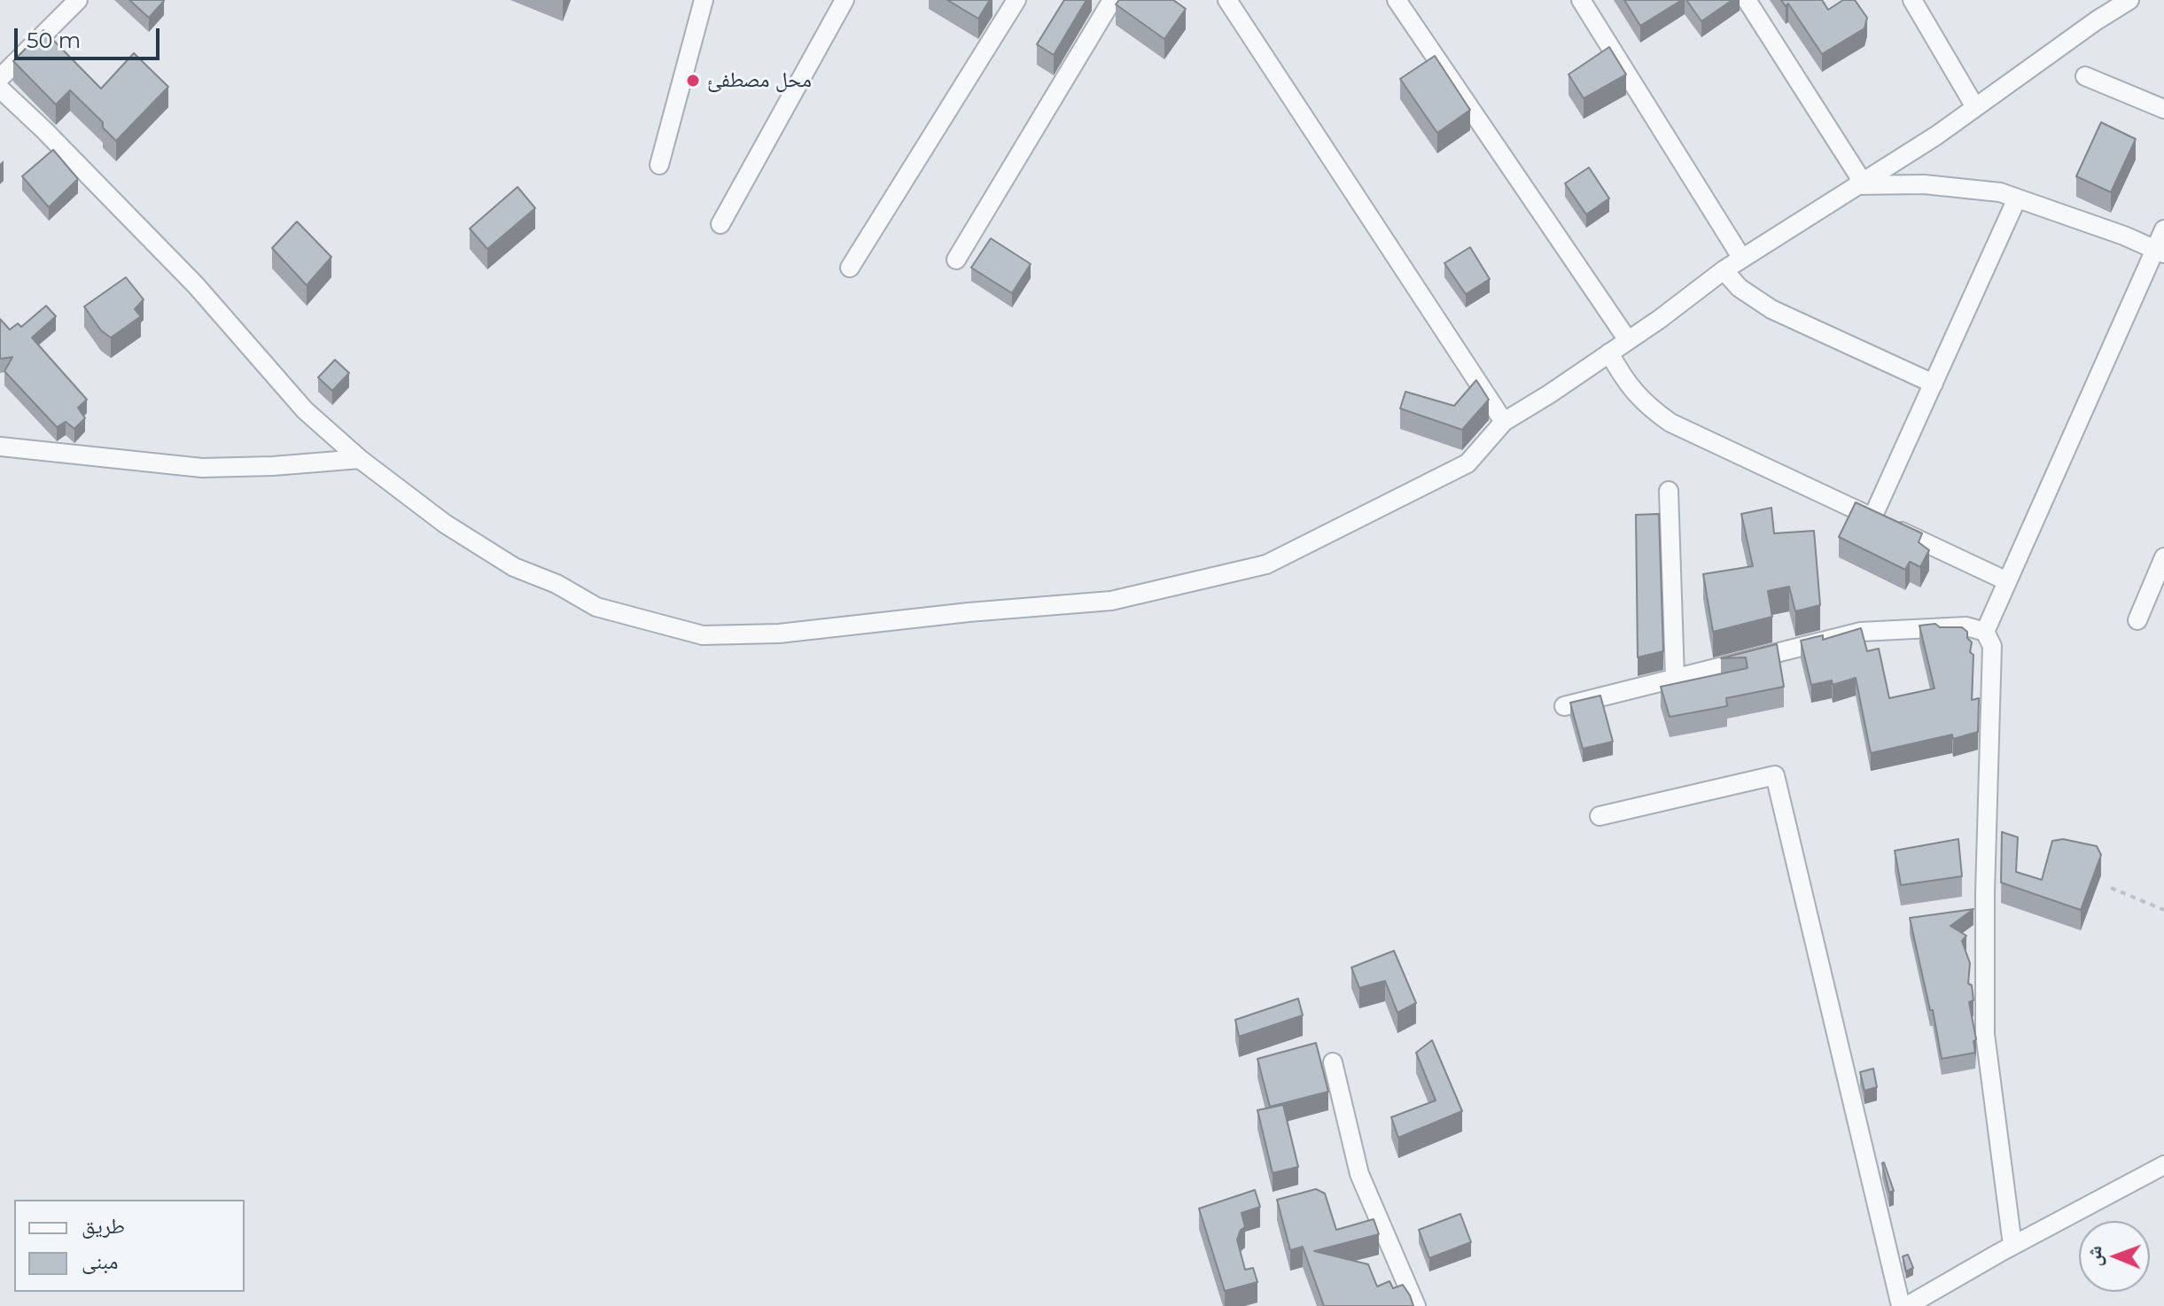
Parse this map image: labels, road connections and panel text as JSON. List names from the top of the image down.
{
  "places": ["محل مصطفئ"],
  "legend": ["طريق", "مبنى"],
  "scale_bar": "50 m",
  "north": "left"
}
